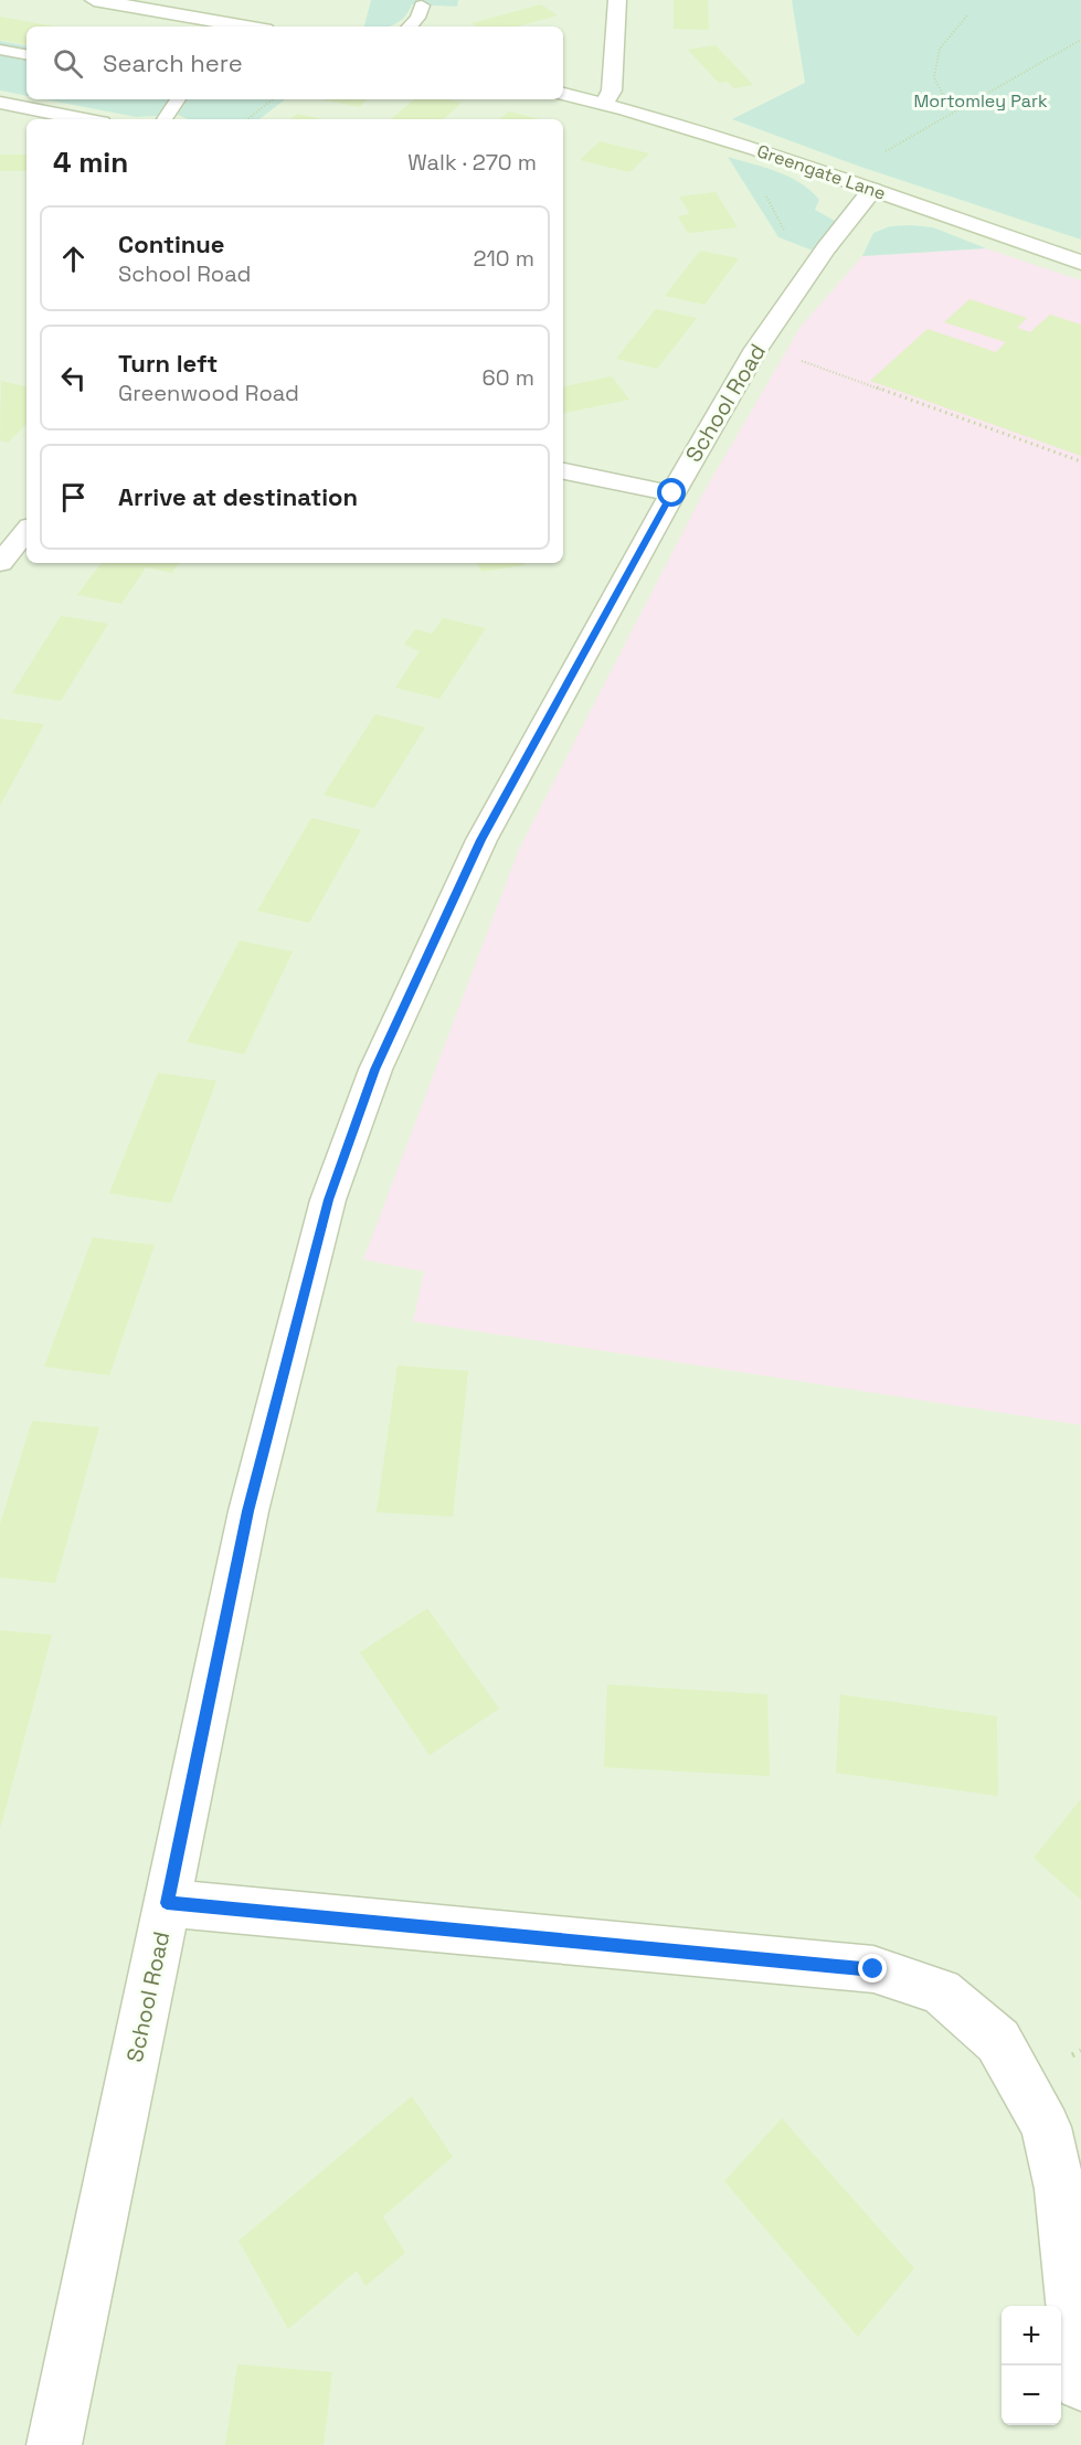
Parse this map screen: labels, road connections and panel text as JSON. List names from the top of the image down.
{
  "streets": {
    "street": ["Greengate Lane", "School Road"]
  },
  "crossings": [
    ["Greengate Lane", "School Road"]
  ],
  "parks": ["Mortomley Park"],
  "page": {
    "search": "Search here",
    "heading": ["4 min", "Walk · 270 m"],
    "list": [
      ["Continue", "School Road", "210 m"],
      ["Turn left", "Greenwood Road", "60 m"],
      "Arrive at destination"
    ],
    "map_buttons": ["+", "−"]
  }
}
